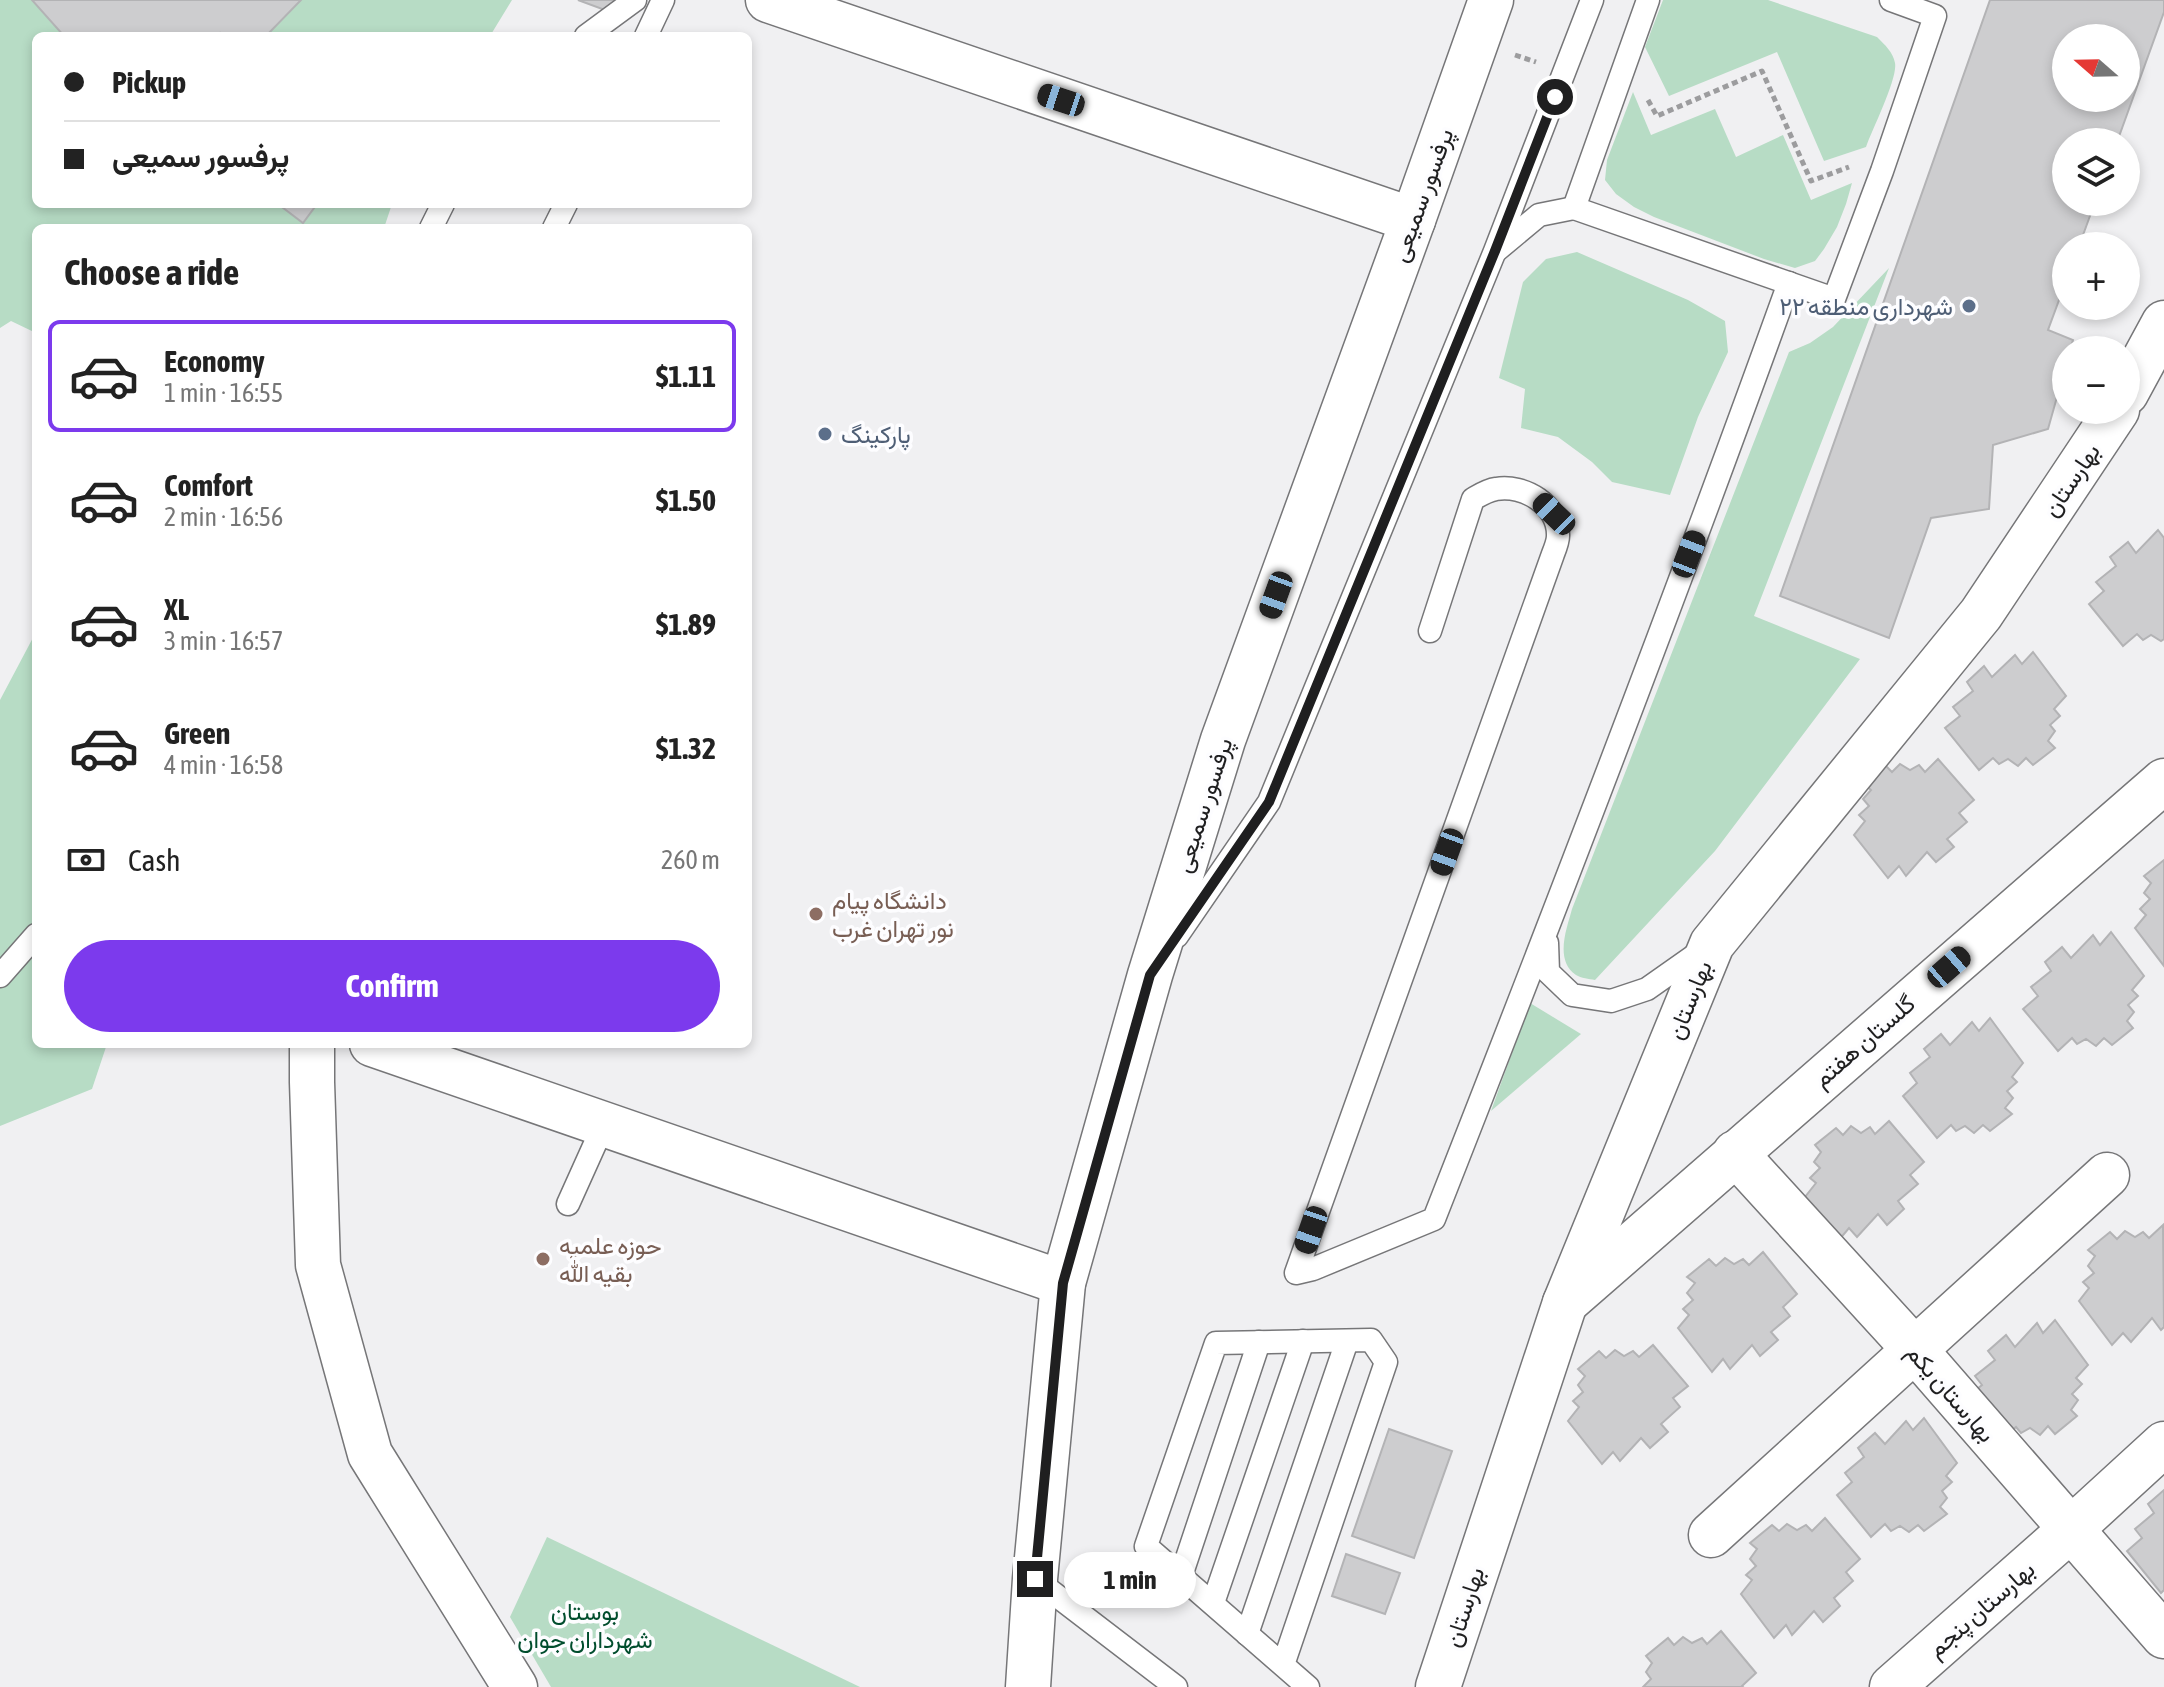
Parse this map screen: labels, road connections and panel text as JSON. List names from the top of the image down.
{
  "streets": {
    "street": [
      "پرفسور سمیعی",
      "بهارستان",
      "گلستان هفتم",
      "بهارستان یکم",
      "بهارستان پنجم"
    ]
  },
  "crossings": [
    ["بهارستان", "گلستان هفتم"],
    ["گلستان هفتم", "بهارستان یکم"],
    ["بهارستان یکم", "بهارستان پنجم"]
  ],
  "parks": ["بوستان شهرداران جوان"],
  "places": [
    "شهرداری منطقه ۲۲",
    "پارکینگ",
    "دانشگاه پیام نور تهران غرب",
    "حوزه علمیه بقیه الله"
  ],
  "north": "left",
  "page": {
    "map_buttons": ["+", "−"],
    "banner": ["Pickup", "پرفسور سمیعی"],
    "heading": "Choose a ride",
    "list": [
      {
        "name": "Economy",
        "note": "1 min · 16:55",
        "value": "$1.11"
      },
      {
        "name": "Comfort",
        "note": "2 min · 16:56",
        "value": "$1.50"
      },
      {
        "name": "XL",
        "note": "3 min · 16:57",
        "value": "$1.89"
      },
      {
        "name": "Green",
        "note": "4 min · 16:58",
        "value": "$1.32"
      }
    ],
    "pay": ["Cash", "260 m"],
    "buttons": "Confirm",
    "bubble": "1 min"
  }
}
